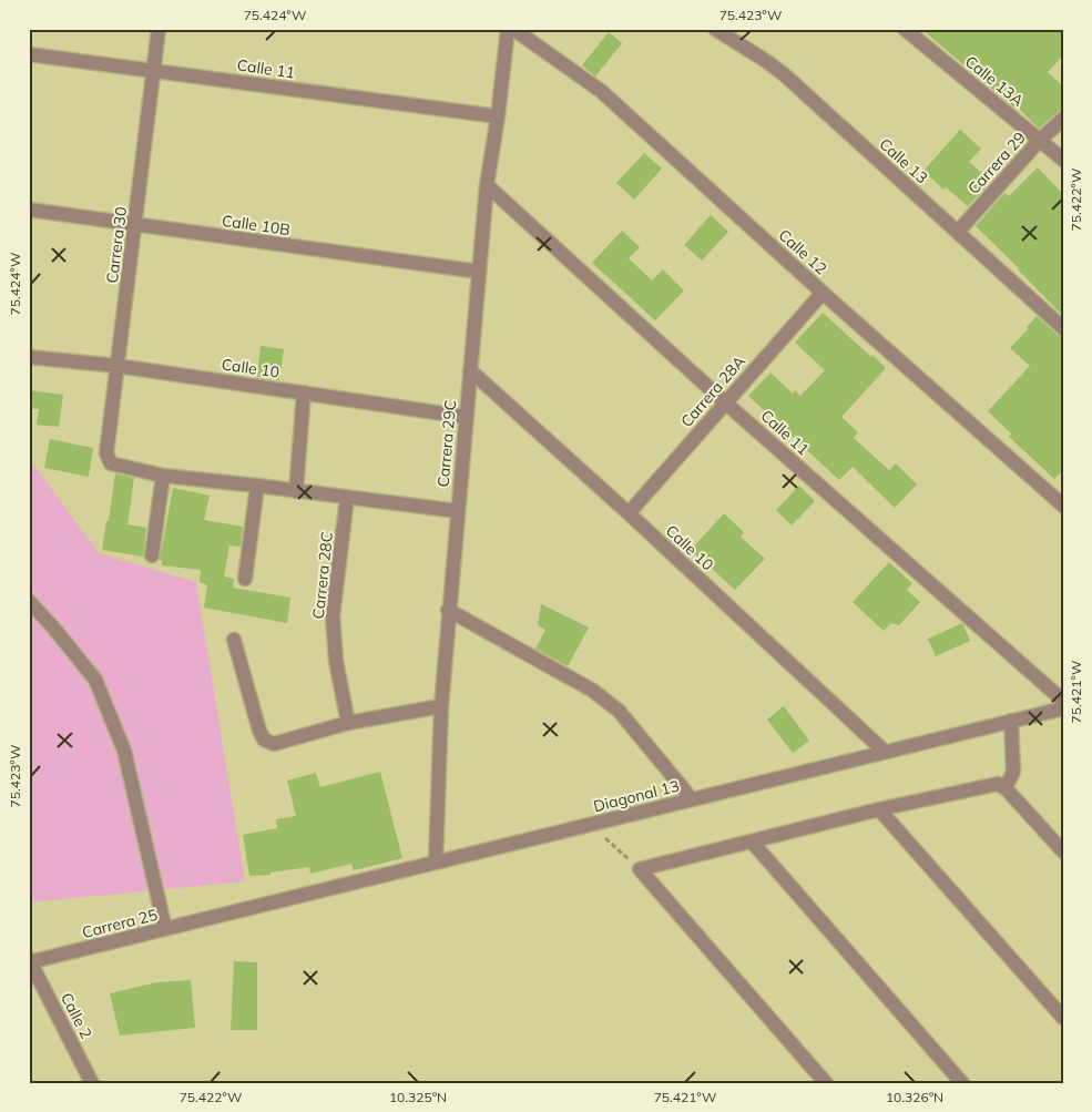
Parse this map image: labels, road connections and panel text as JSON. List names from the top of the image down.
{
  "streets": {
    "street": [
      "Calle 11",
      "Calle 13A",
      "Calle 13",
      "Carrera 29",
      "Calle 10B",
      "Carrera 30",
      "Calle 12",
      "Calle 10",
      "Carrera 28A",
      "Carrera 29C",
      "Carrera 28C",
      "Diagonal 13",
      "Carrera 25",
      "Calle 2"
    ]
  },
  "crossings": [
    ["Calle 11", "Carrera 30"],
    ["Calle 11", "Carrera 28A"],
    ["Calle 11", "Carrera 29C"],
    ["Calle 13A", "Carrera 29"],
    ["Calle 13", "Carrera 29"],
    ["Calle 10B", "Carrera 30"],
    ["Calle 10B", "Carrera 29C"],
    ["Carrera 30", "Calle 10"],
    ["Calle 12", "Carrera 28A"],
    ["Calle 10", "Carrera 28A"],
    ["Calle 10", "Carrera 29C"],
    ["Calle 10", "Diagonal 13"],
    ["Carrera 29C", "Diagonal 13"],
    ["Diagonal 13", "Carrera 25"],
    ["Carrera 25", "Calle 2"]
  ],
  "coordinates": [
    "75.424°W",
    "75.423°W",
    "75.422°W",
    "75.421°W",
    "10.325°N",
    "10.326°N"
  ]
}
